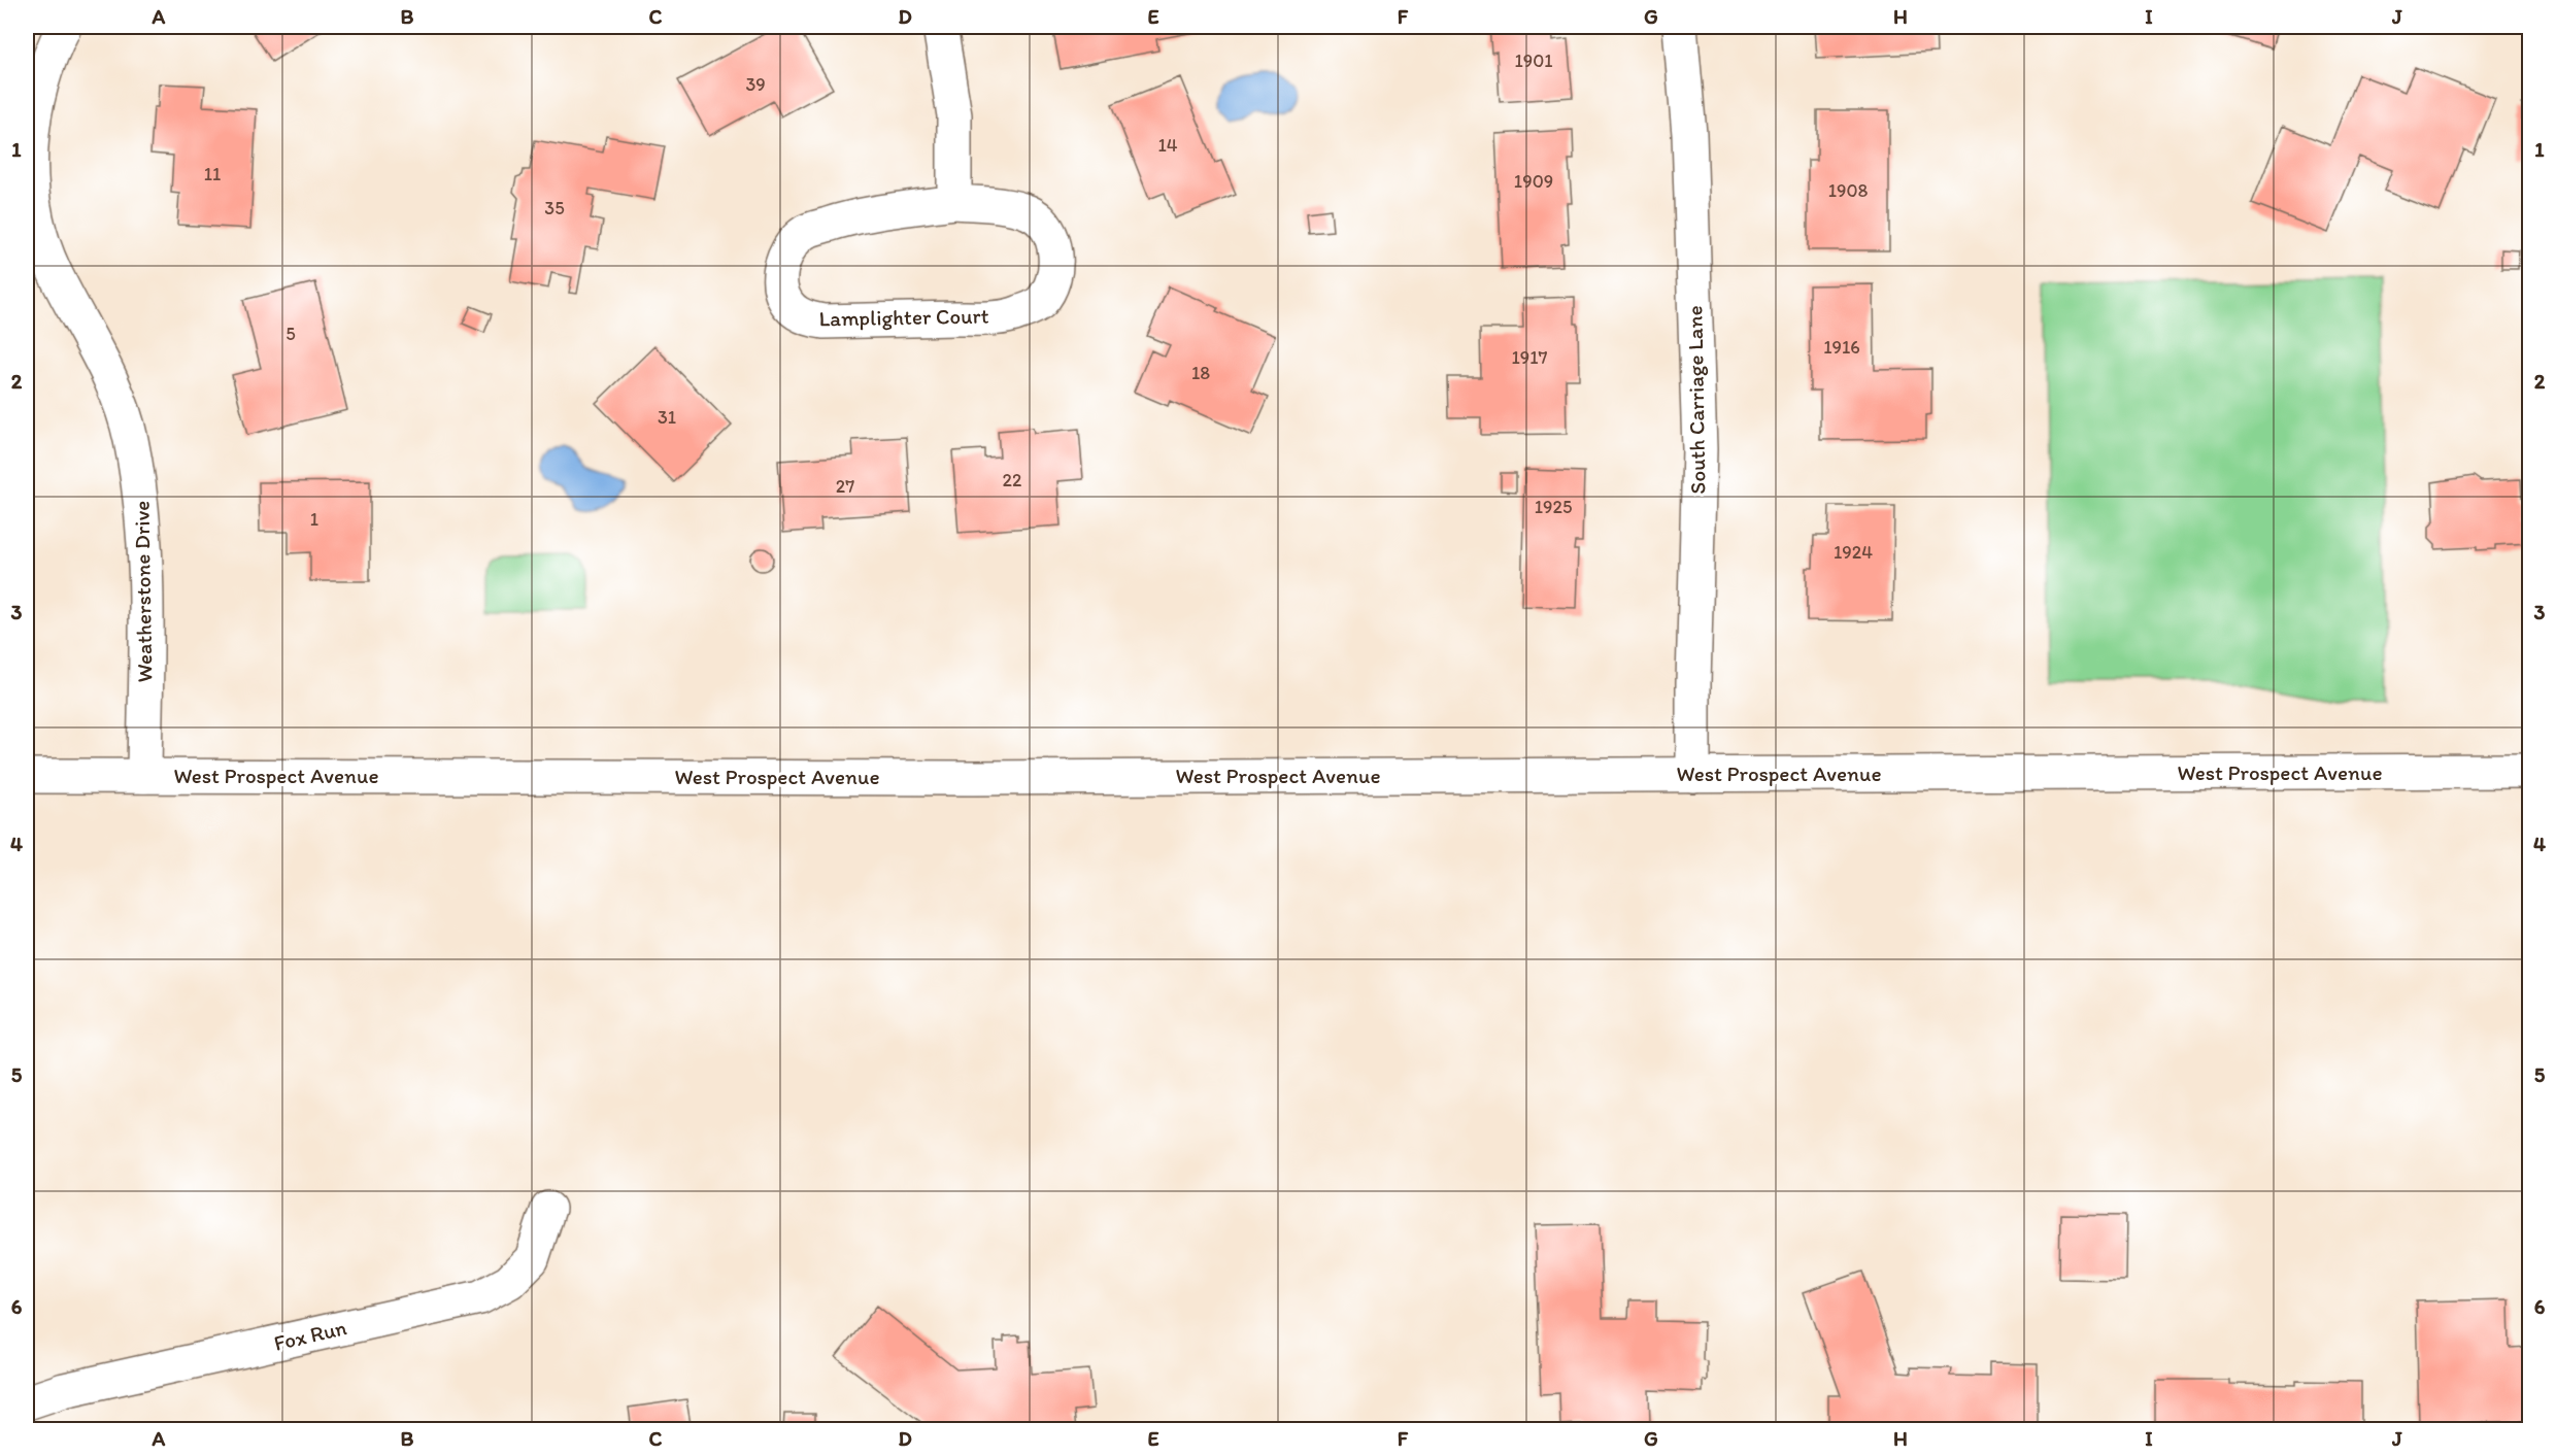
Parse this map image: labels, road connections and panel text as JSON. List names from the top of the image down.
{
  "streets": {
    "street": [
      "Lamplighter Court",
      "South Carriage Lane",
      "Weatherstone Drive",
      "West Prospect Avenue",
      "Fox Run"
    ]
  },
  "crossings": [
    ["South Carriage Lane", "West Prospect Avenue"],
    ["Weatherstone Drive", "West Prospect Avenue"]
  ],
  "house_numbers": [
    "1901",
    "39",
    "14",
    "11",
    "1909",
    "1908",
    "35",
    "5",
    "1916",
    "1917",
    "18",
    "31",
    "22",
    "27",
    "1925",
    "1",
    "1924"
  ],
  "grid": {
    "columns": [
      "A",
      "B",
      "C",
      "D",
      "E",
      "F",
      "G",
      "H",
      "I",
      "J"
    ],
    "rows": [
      "1",
      "2",
      "3",
      "4",
      "5",
      "6"
    ]
  }
}
